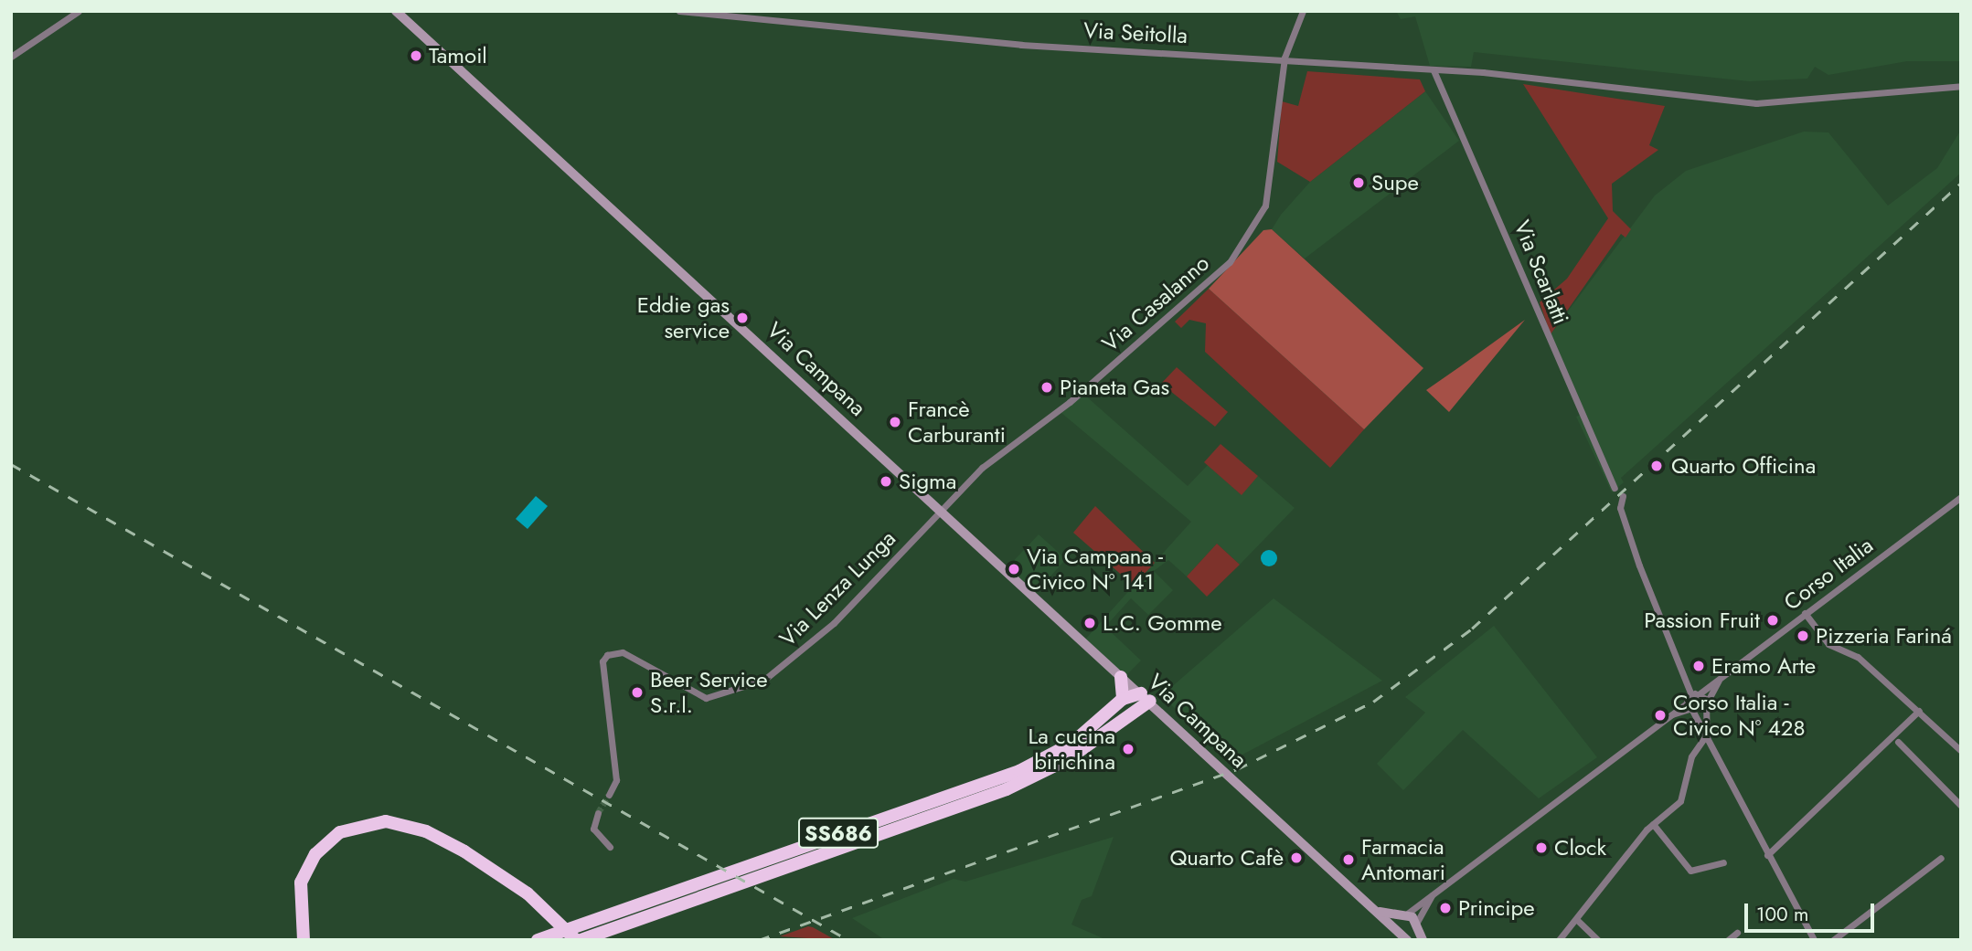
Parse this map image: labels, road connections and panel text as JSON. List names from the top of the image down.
{
  "streets": {
    "highway": ["SS686"],
    "main road": ["Via Campana"],
    "street": [
      "Via Seitolla",
      "Via Scarlatti",
      "Via Casalanno",
      "Corso Italia",
      "Via Lenza Lunga"
    ]
  },
  "crossings": [
    ["Via Seitolla", "Via Scarlatti"],
    ["Via Seitolla", "Via Casalanno"],
    ["Via Casalanno", "Via Campana"],
    ["Via Casalanno", "Via Lenza Lunga"],
    ["Via Campana", "Via Lenza Lunga"],
    ["Via Campana", "SS686"]
  ],
  "places": [
    "Tamoil",
    "Supe",
    "Eddie gas service",
    "Pianeta Gas",
    "Francè Carburanti",
    "Quarto Officina",
    "Sigma",
    "Via Campana - Civico N° 141",
    "Passion Fruit",
    "L.C. Gomme",
    "Pizzeria Fariná",
    "Eramo Arte",
    "Beer Service S.r.l.",
    "Corso Italia - Civico N° 428",
    "La cucina birichina",
    "Clock",
    "Quarto Cafè",
    "Farmacia Antomari",
    "Principe"
  ],
  "scale_bar": "100 m"
}
